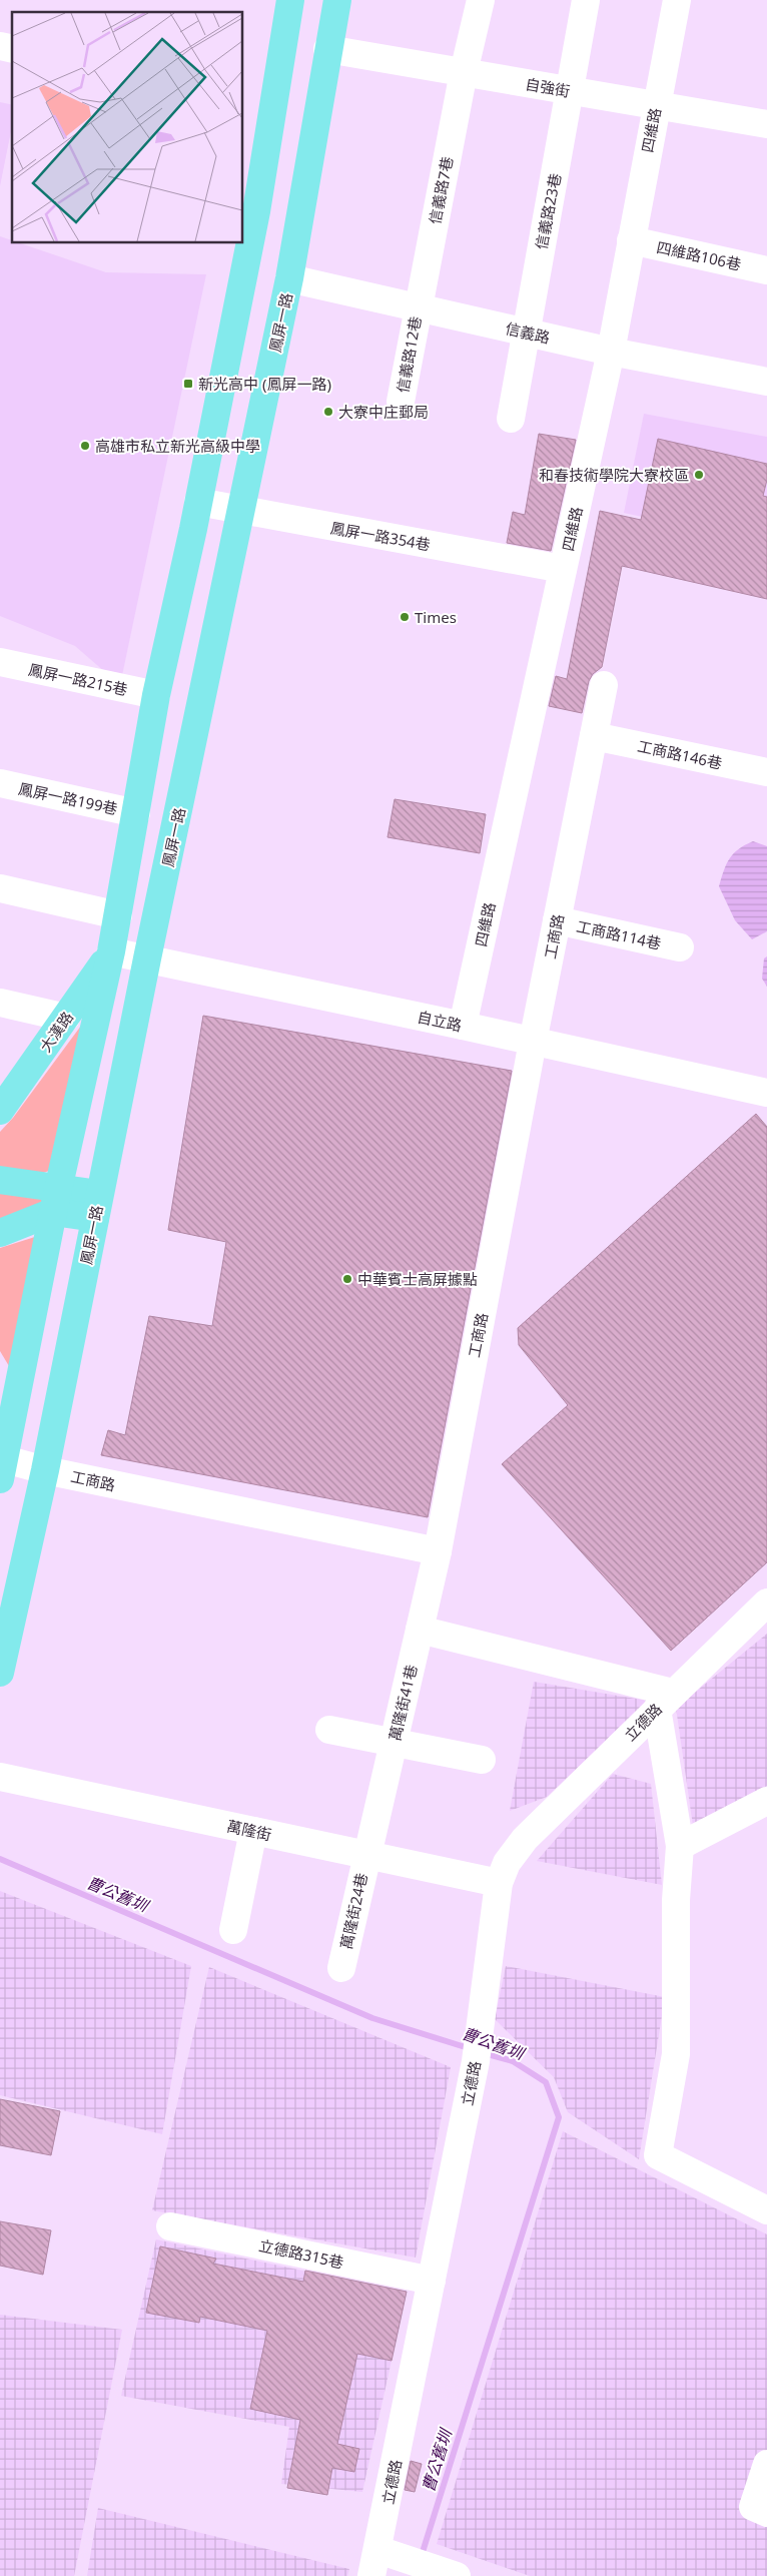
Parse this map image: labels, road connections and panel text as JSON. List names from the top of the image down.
{
  "streets": {
    "main road": ["鳳屏一路", "大漢路"],
    "street": [
      "自強街",
      "四維路",
      "信義路7巷",
      "信義路23巷",
      "四維路106巷",
      "信義路",
      "信義路12巷",
      "鳳屏一路354巷",
      "鳳屏一路215巷",
      "工商路146巷",
      "鳳屏一路199巷",
      "工商路114巷",
      "工商路",
      "自立路",
      "萬隆街41巷",
      "立德路",
      "萬隆街",
      "萬隆街24巷",
      "立德路315巷"
    ]
  },
  "crossings": [
    ["自強街", "四維路"],
    ["自強街", "信義路7巷"],
    ["自強街", "信義路23巷"],
    ["自強街", "鳳屏一路"],
    ["四維路", "四維路106巷"],
    ["四維路", "信義路"],
    ["四維路", "鳳屏一路354巷"],
    ["四維路", "自立路"],
    ["信義路7巷", "信義路"],
    ["信義路7巷", "信義路12巷"],
    ["信義路23巷", "信義路"],
    ["鳳屏一路", "信義路"],
    ["鳳屏一路", "鳳屏一路354巷"],
    ["鳳屏一路", "工商路"],
    ["鳳屏一路", "自立路"],
    ["信義路", "信義路12巷"],
    ["工商路146巷", "工商路"],
    ["工商路114巷", "工商路"],
    ["工商路", "自立路"],
    ["工商路", "萬隆街41巷"],
    ["自立路", "大漢路"],
    ["萬隆街41巷", "萬隆街"],
    ["萬隆街41巷", "萬隆街24巷"],
    ["立德路", "萬隆街"],
    ["立德路", "立德路315巷"],
    ["萬隆街", "萬隆街24巷"]
  ],
  "water": ["曹公舊圳"],
  "places": {
    "transit": ["新光高中 (鳳屏一路)"],
    "other": [
      "大寮中庄郵局",
      "高雄市私立新光高級中學",
      "和春技術學院大寮校區",
      "Times",
      "中華賓士高屏據點"
    ]
  }
}
